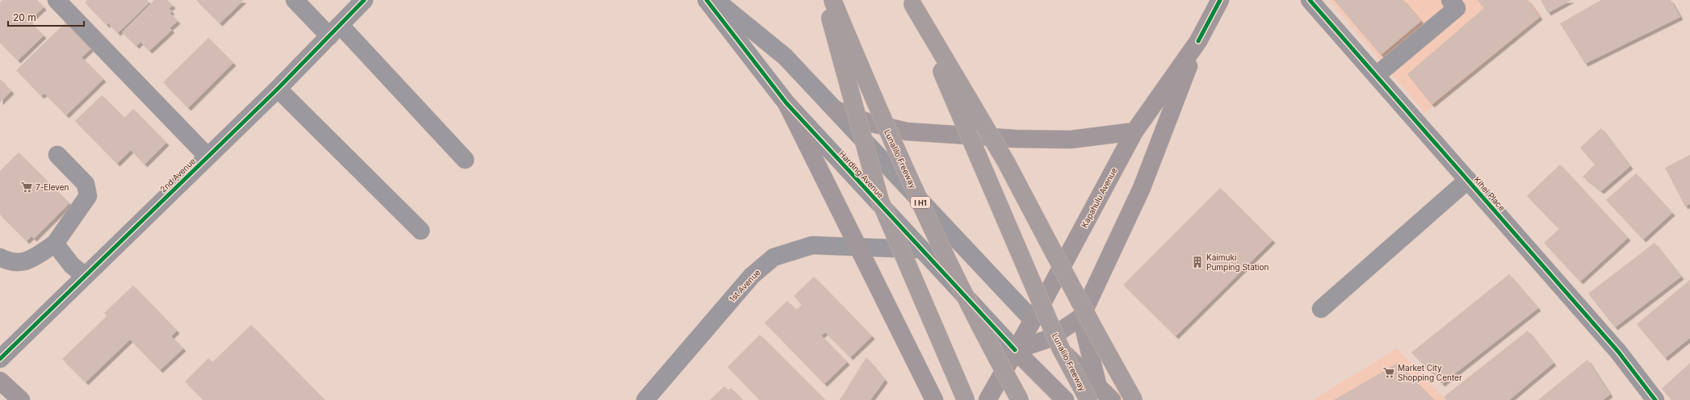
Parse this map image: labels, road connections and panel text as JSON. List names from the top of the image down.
{
  "streets": {
    "highway": ["Lunalilo Freeway", "I H1"],
    "main road": ["Harding Avenue", "Kapahulu Avenue"],
    "street": ["2nd Avenue", "Kihei Place", "1st Avenue"]
  },
  "crossings": [
    ["Harding Avenue", "Kapahulu Avenue"],
    ["Harding Avenue", "1st Avenue"]
  ],
  "places": {
    "supermarket": ["7-Eleven", "Market City Shopping Center"],
    "building": ["Kaimuki Pumping Station"]
  },
  "scale_bar": "20 m"
}
